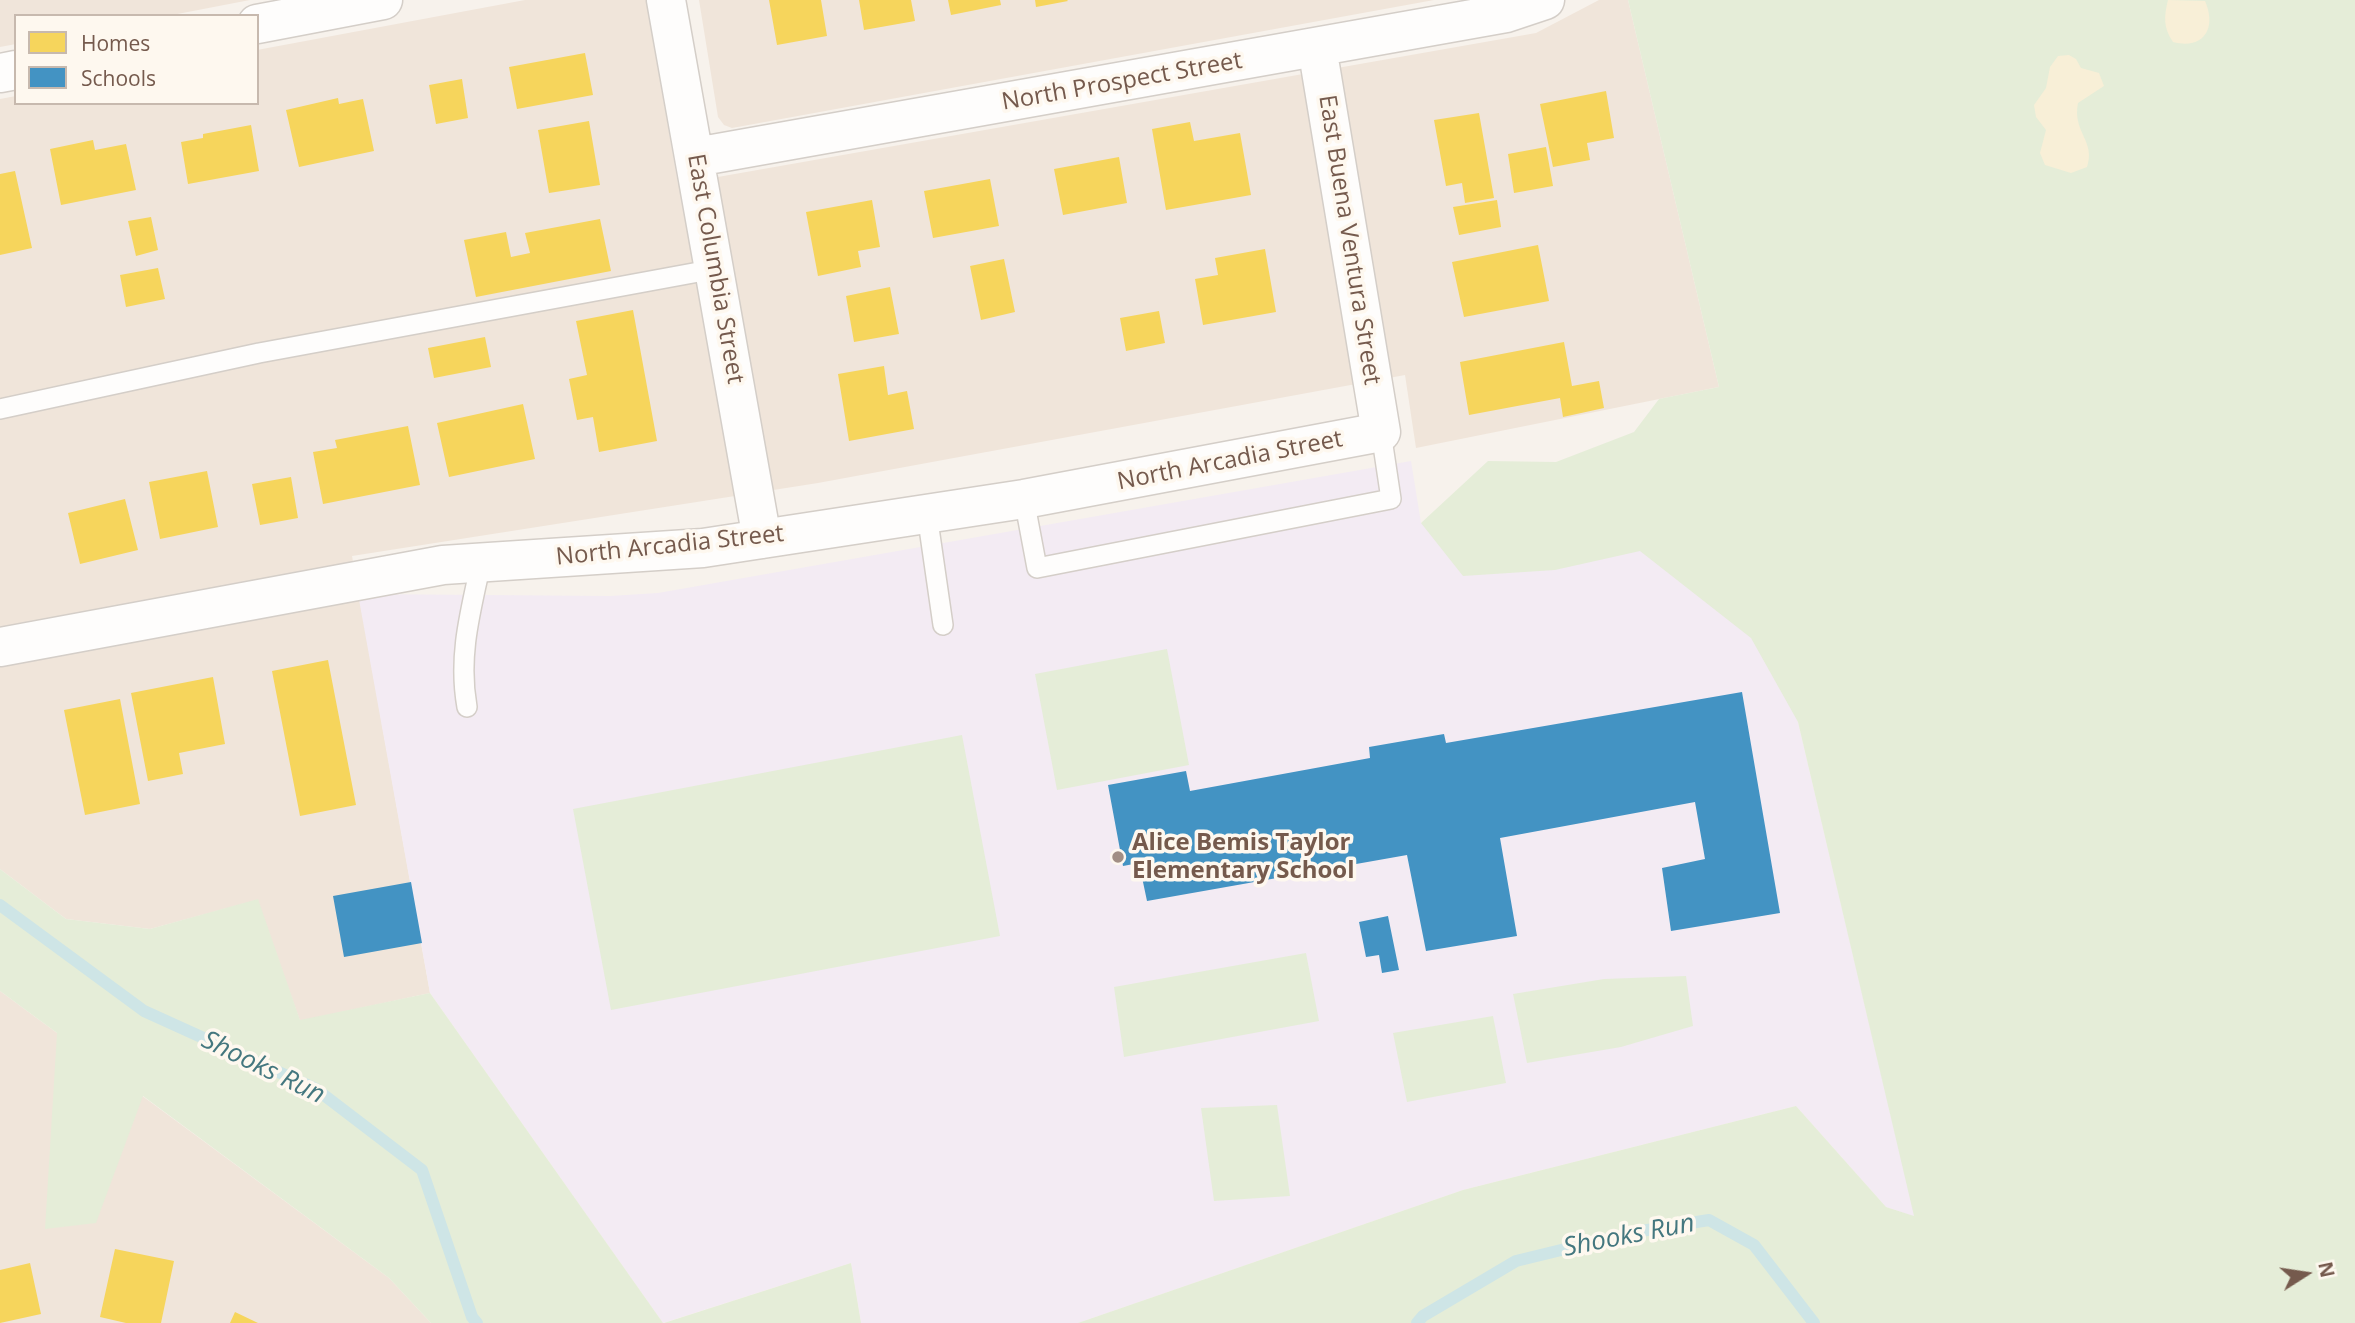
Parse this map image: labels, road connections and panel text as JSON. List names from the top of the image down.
{
  "streets": {
    "street": [
      "North Prospect Street",
      "East Buena Ventura Street",
      "East Columbia Street",
      "North Arcadia Street"
    ]
  },
  "crossings": [
    ["North Prospect Street", "East Buena Ventura Street"],
    ["North Prospect Street", "East Columbia Street"],
    ["East Buena Ventura Street", "North Arcadia Street"],
    ["East Columbia Street", "North Arcadia Street"]
  ],
  "water": ["Shooks Run"],
  "places": ["Alice Bemis Taylor Elementary School"],
  "legend": ["Homes", "Schools"],
  "north": "right"
}
